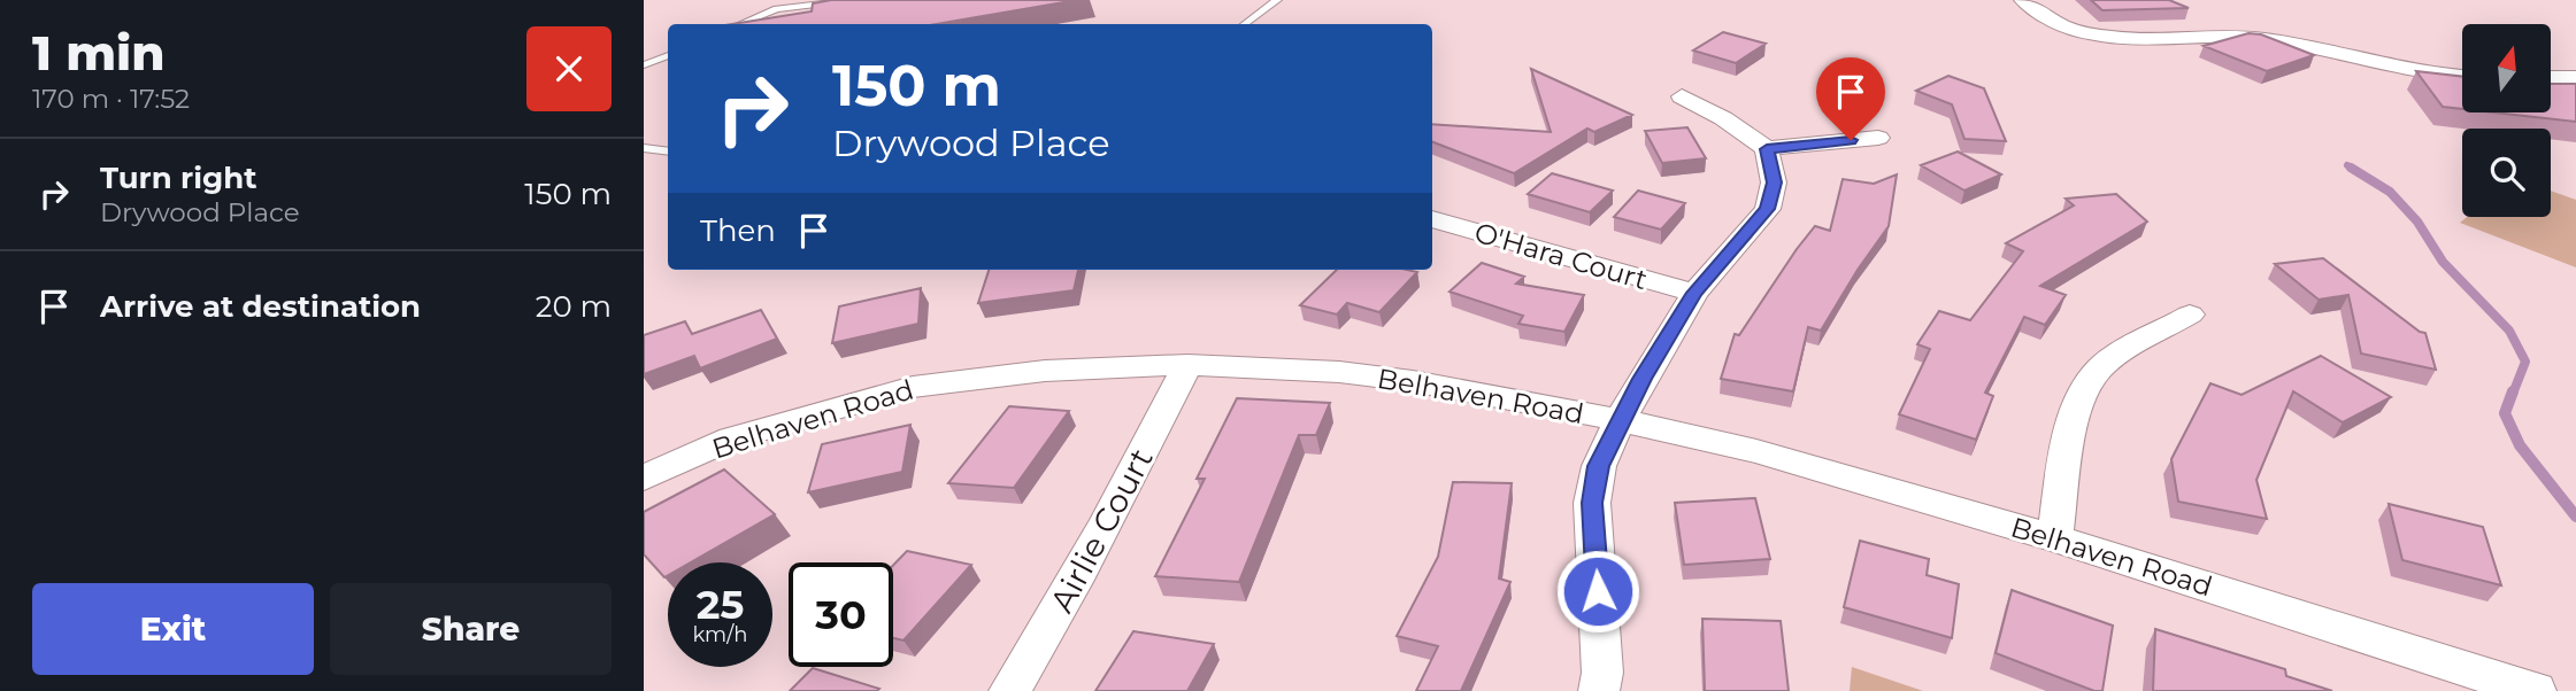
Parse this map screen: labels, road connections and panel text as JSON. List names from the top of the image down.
{
  "streets": {
    "street": ["O'Hara Court", "Belhaven Road", "Airlie Court"]
  },
  "crossings": [
    ["Belhaven Road", "Airlie Court"]
  ],
  "north": "top",
  "page": {
    "heading": ["1 min", "170 m · 17:52"],
    "turn": ["150 m", "Drywood Place"],
    "list": [
      {
        "name": "Turn right",
        "note": "Drywood Place",
        "value": "150 m"
      },
      {
        "name": "Arrive at destination",
        "value": "20 m"
      }
    ],
    "then": "Then",
    "speed": "25 km/h",
    "limit": "30",
    "buttons": ["Exit", "Share"]
  }
}
